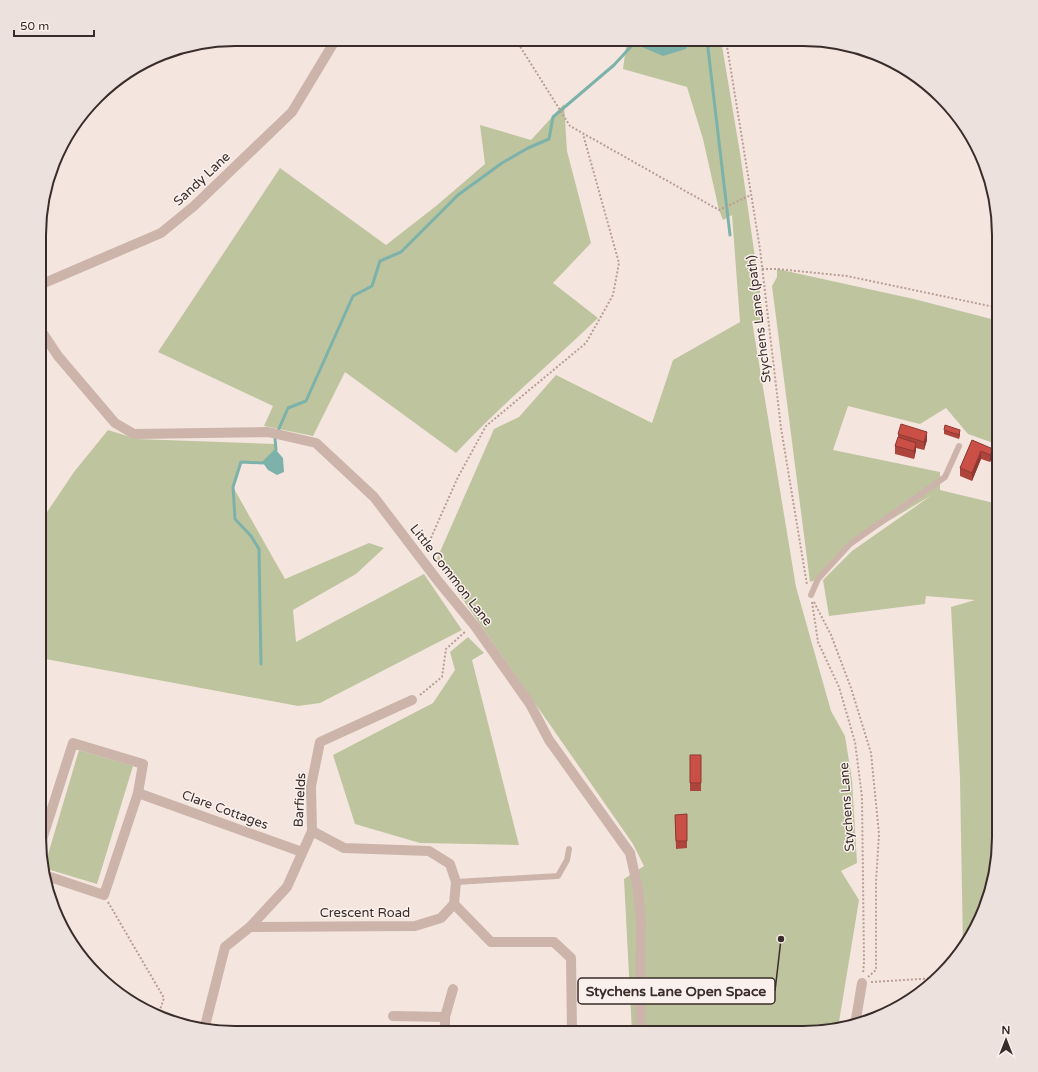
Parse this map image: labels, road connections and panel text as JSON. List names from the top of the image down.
{
  "streets": {
    "street": [
      "Sandy Lane",
      "Little Common Lane",
      "Barfields",
      "Clare Cottages",
      "Crescent Road"
    ],
    "path": ["Stychens Lane (path)", "Stychens Lane"]
  },
  "crossings": [
    ["Stychens Lane (path)", "Stychens Lane"],
    ["Barfields", "Clare Cottages"],
    ["Barfields", "Crescent Road"]
  ],
  "places": ["Stychens Lane Open Space"],
  "scale_bar": "50 m",
  "north": "top"
}
